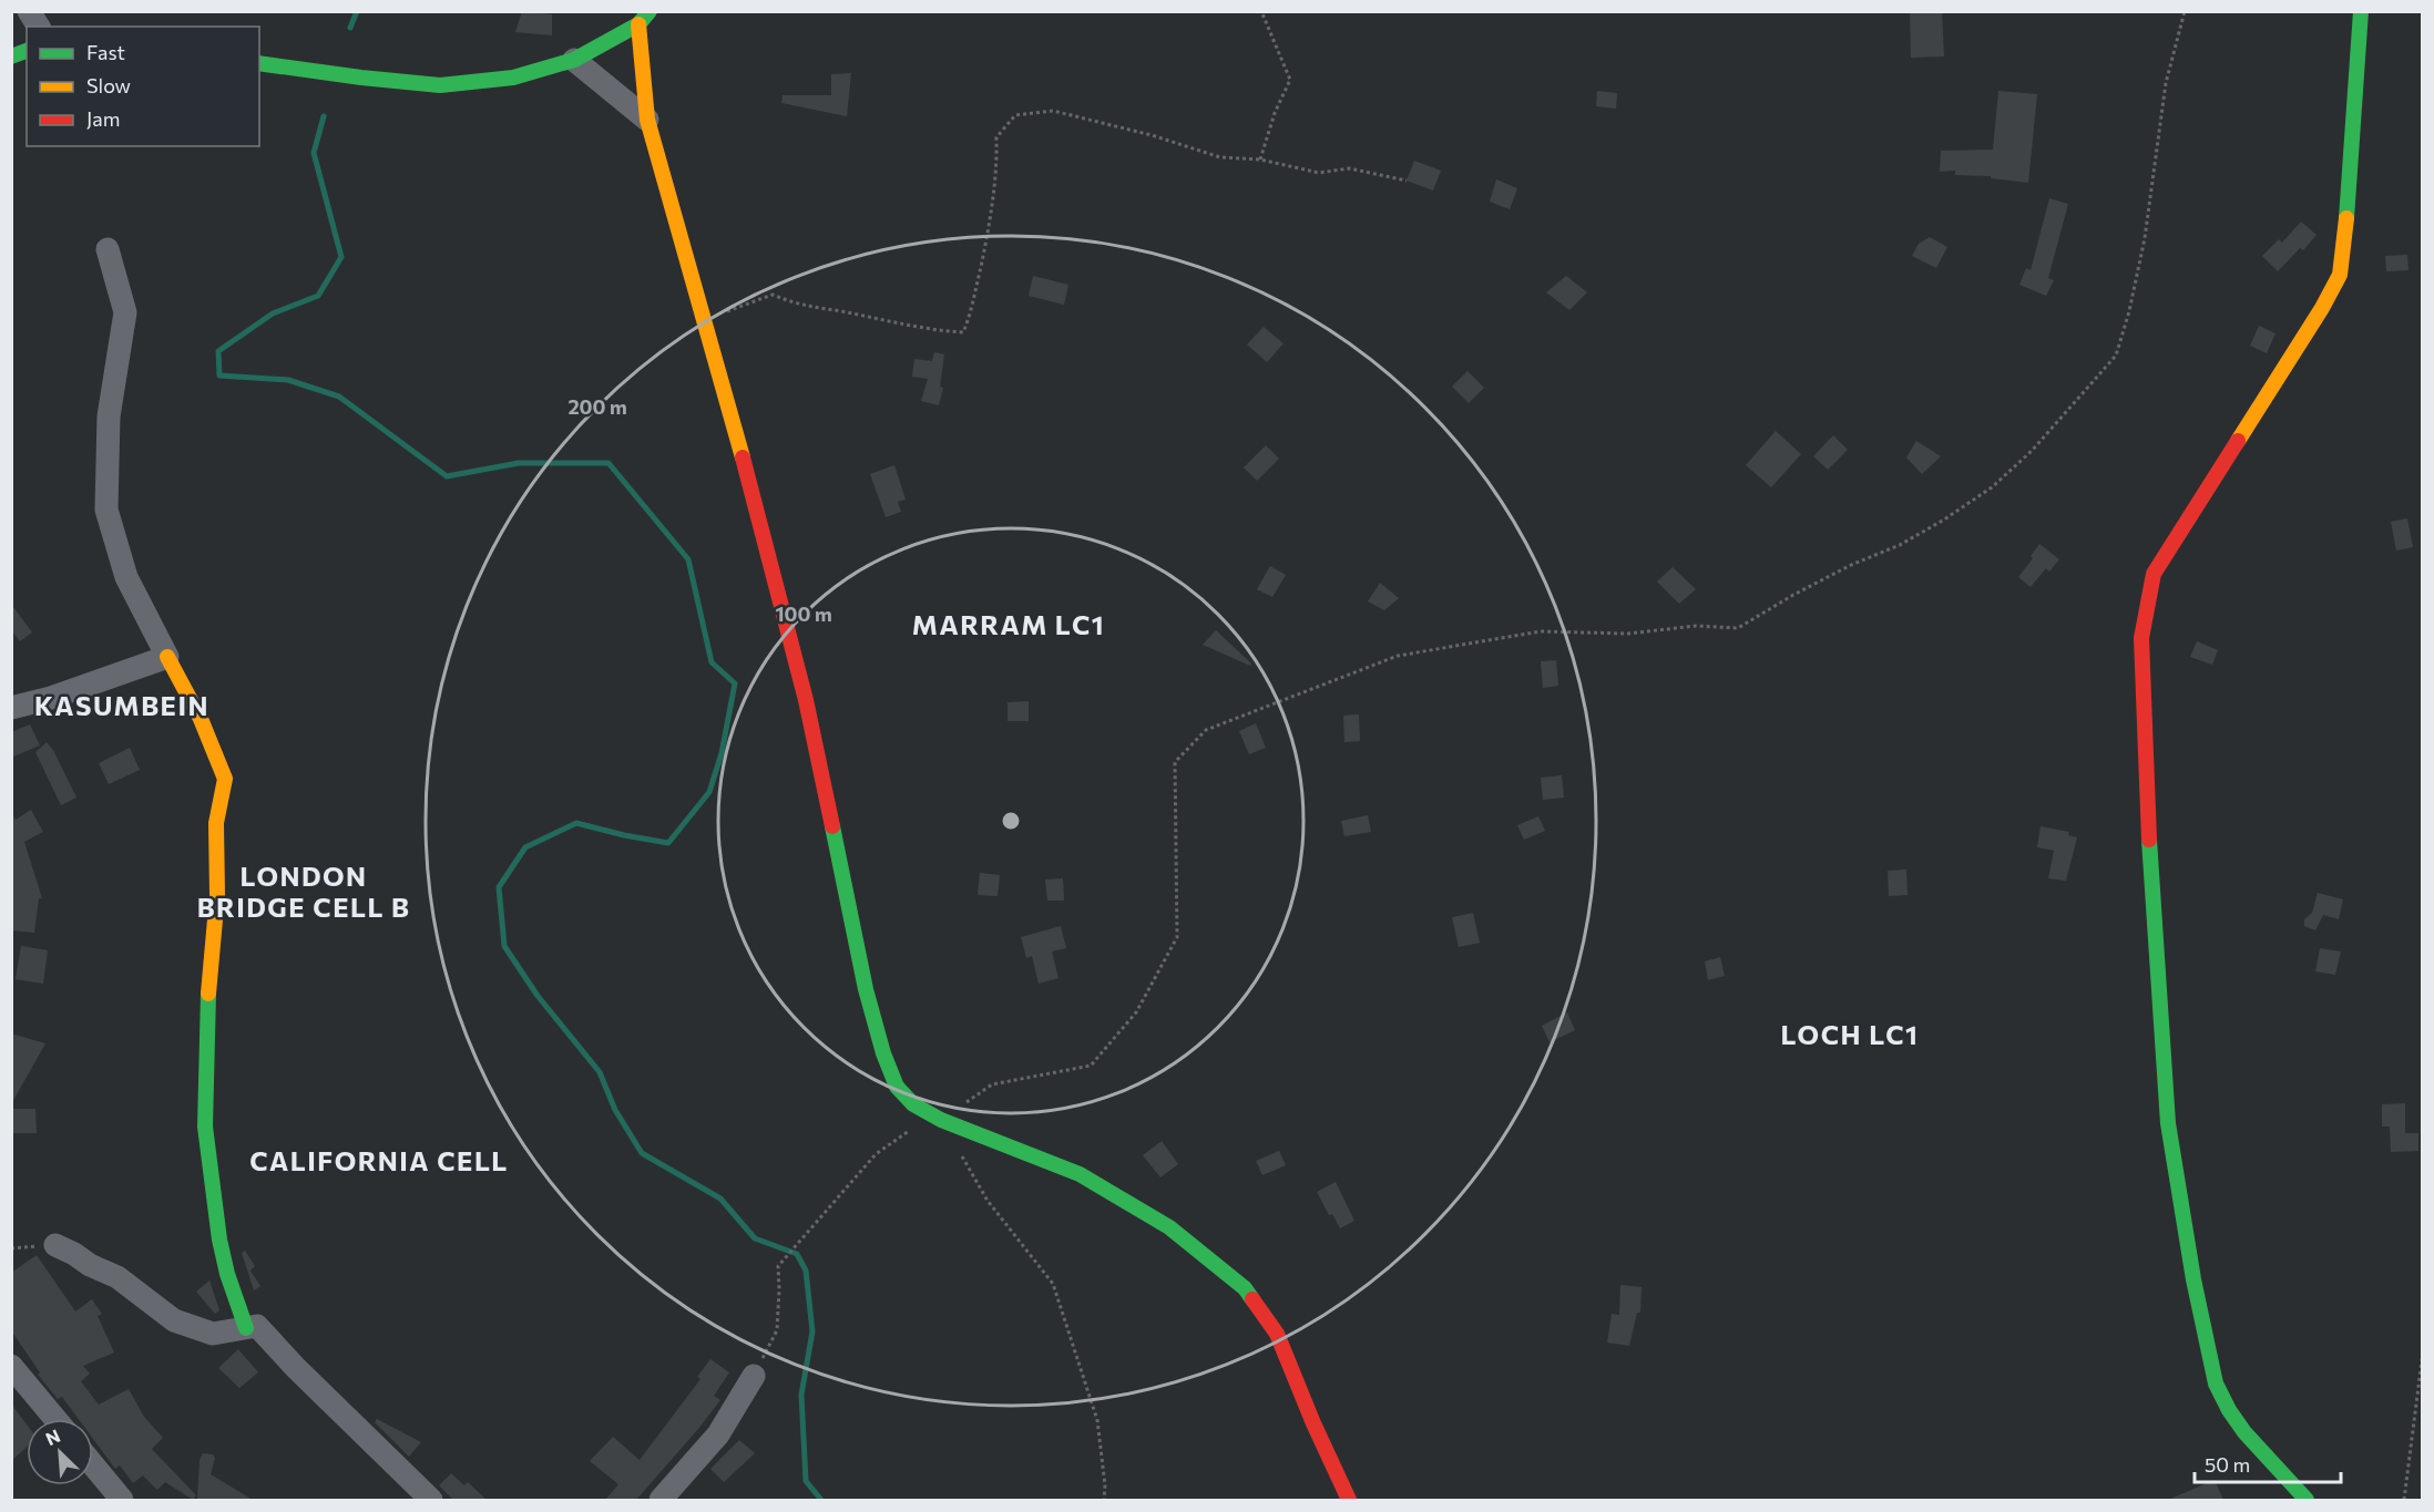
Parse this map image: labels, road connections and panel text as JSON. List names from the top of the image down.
{
  "districts": [
    "MARRAM LC1",
    "KASUMBEIN",
    "LONDON BRIDGE CELL B",
    "LOCH LC1",
    "CALIFORNIA CELL"
  ],
  "legend": ["Fast", "Slow", "Jam"],
  "scale_bar": "50 m",
  "north": "top left",
  "rings": ["200 m", "100 m"]
}
